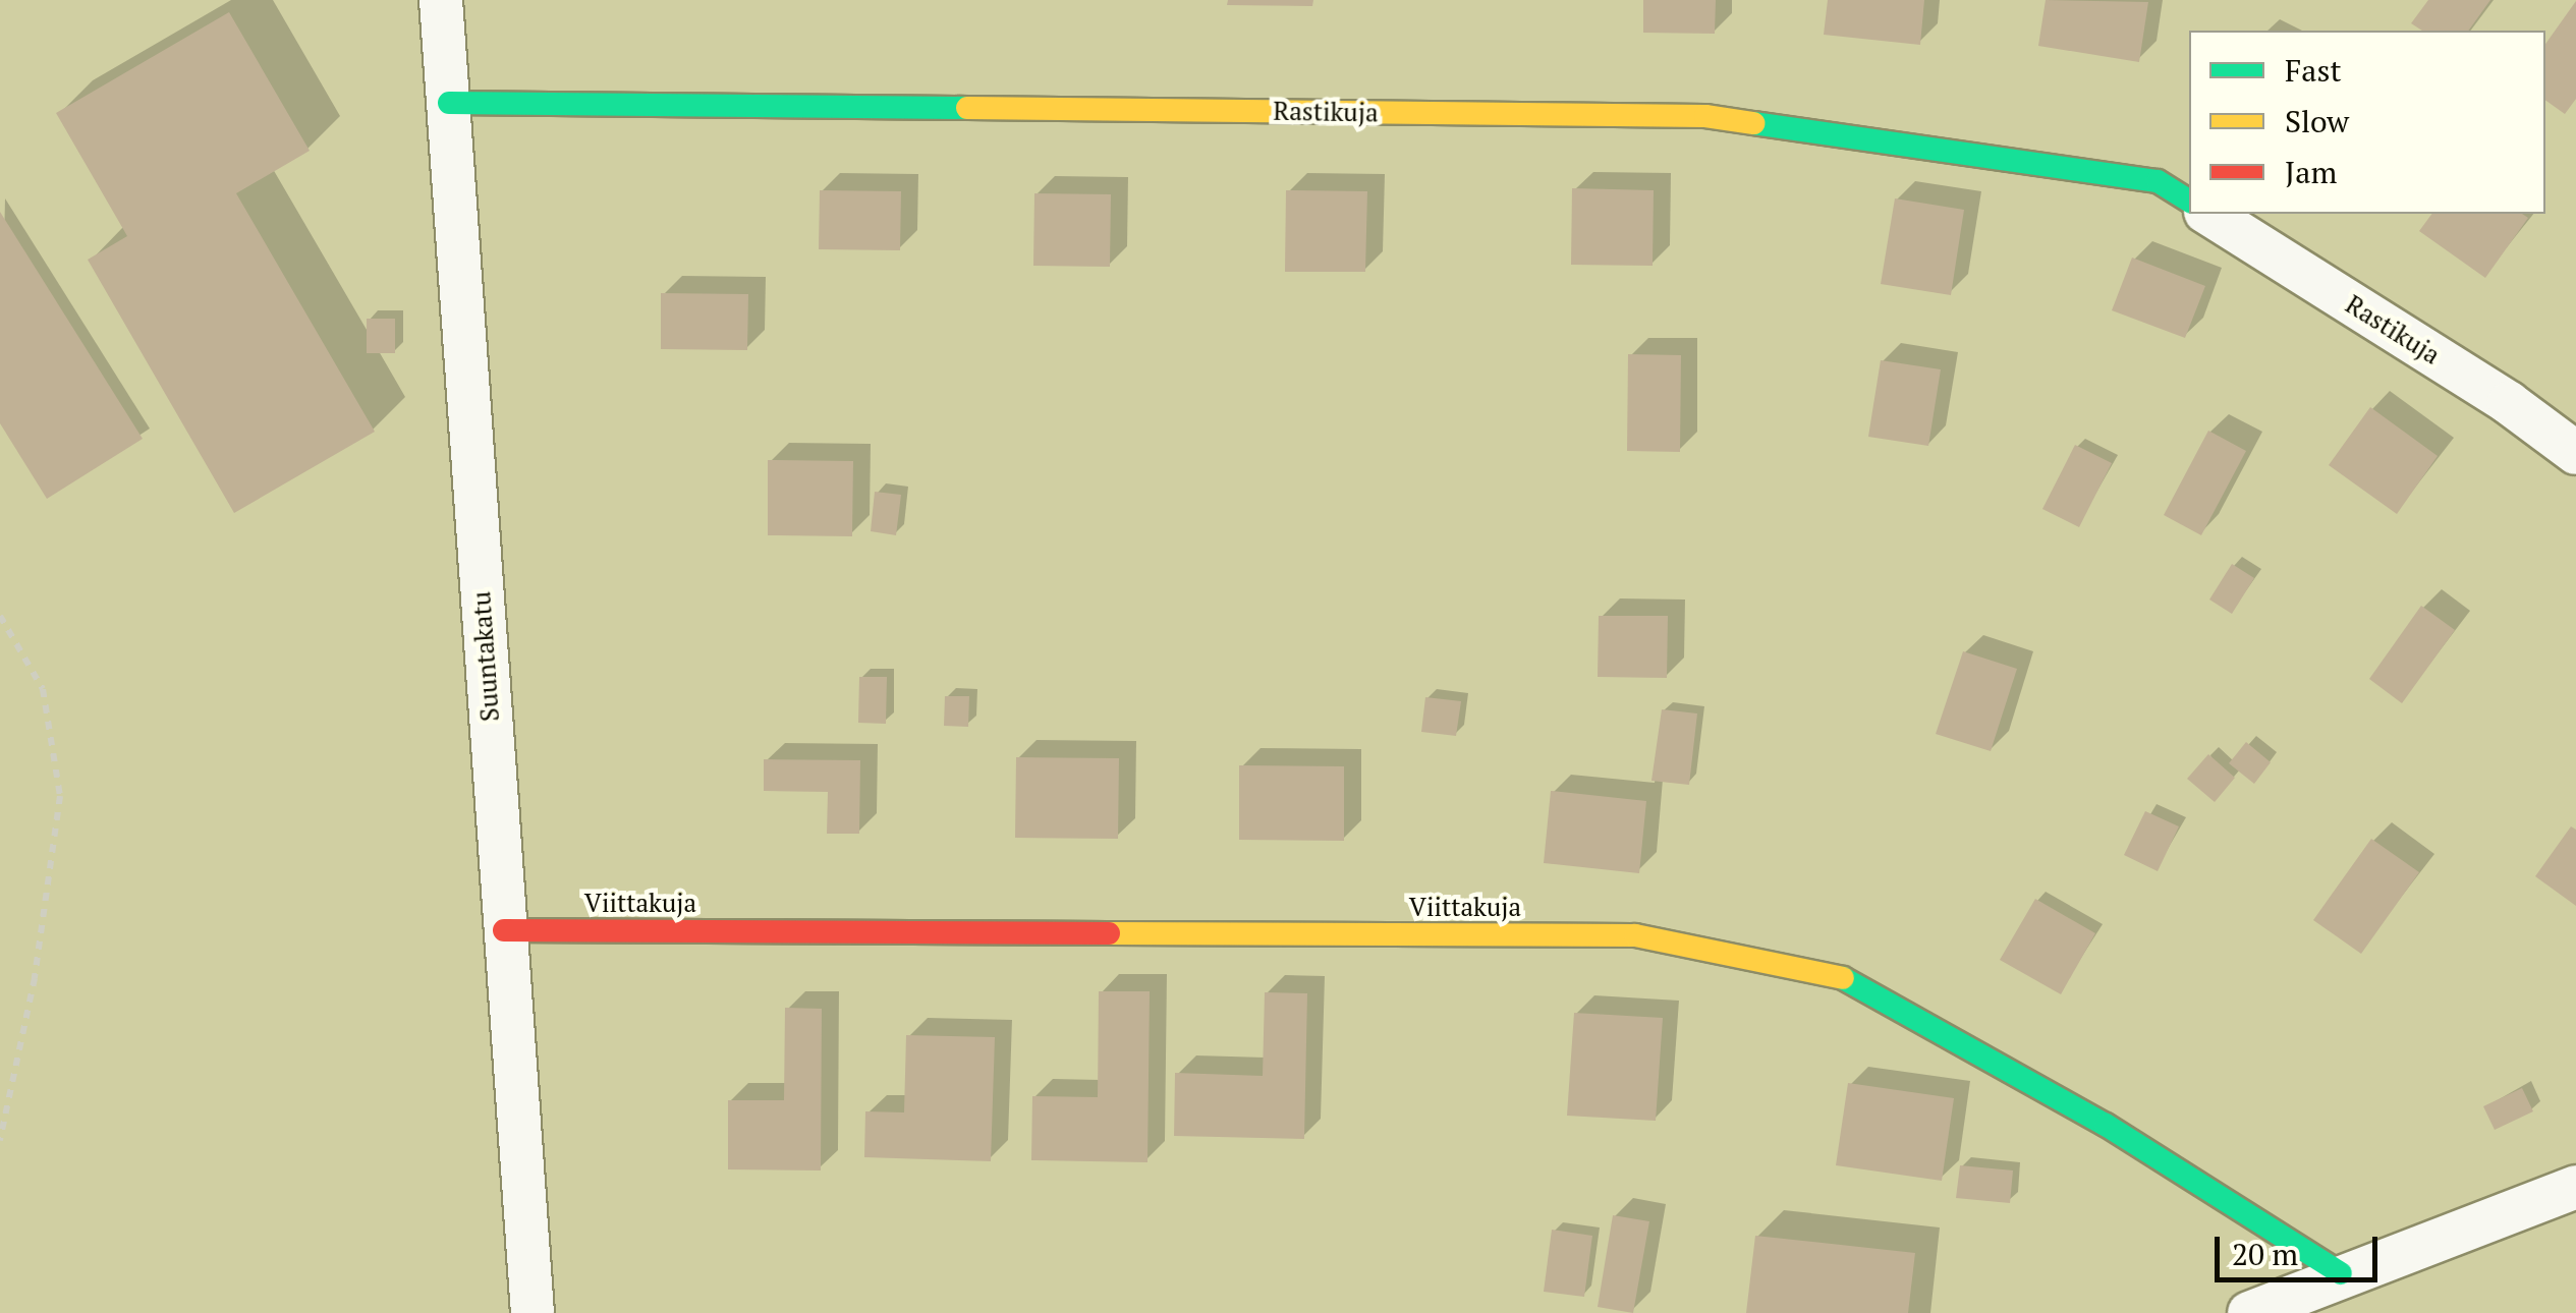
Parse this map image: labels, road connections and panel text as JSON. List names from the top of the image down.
{
  "streets": {
    "street": ["Rastikuja", "Suuntakatu", "Viittakuja"]
  },
  "crossings": [
    ["Rastikuja", "Suuntakatu"],
    ["Suuntakatu", "Viittakuja"]
  ],
  "legend": ["Fast", "Slow", "Jam"],
  "scale_bar": "20 m"
}
